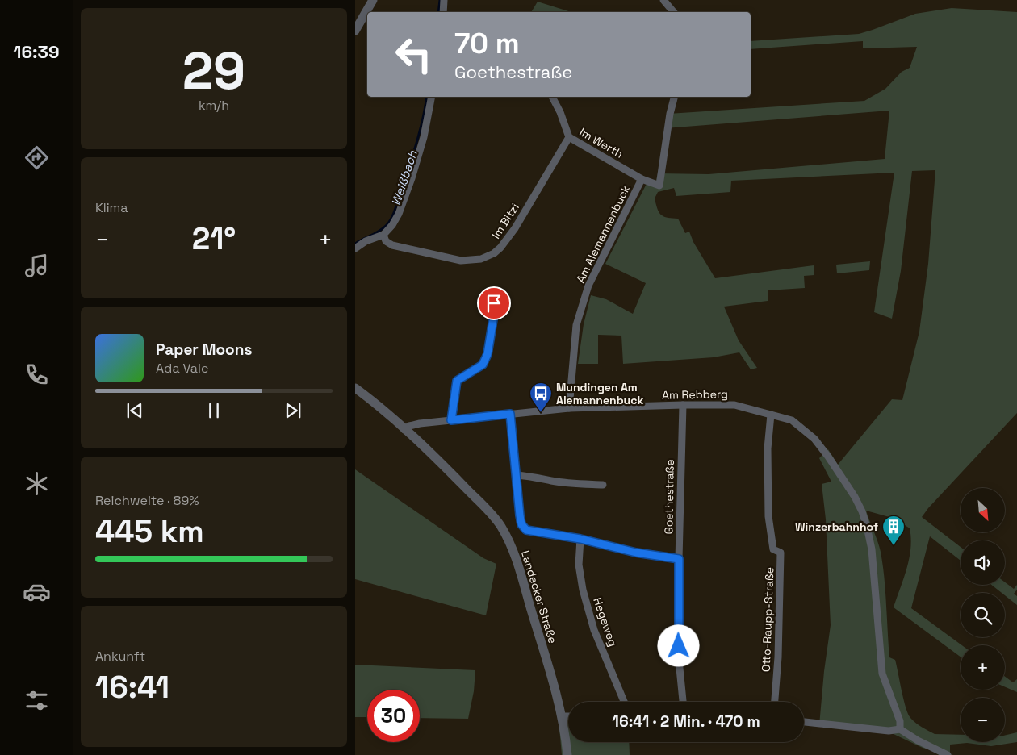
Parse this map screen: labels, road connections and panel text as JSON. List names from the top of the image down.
{
  "streets": {
    "street": [
      "Im Werth",
      "Im Bitzi",
      "Am Alemannenbuck",
      "Am Rebberg",
      "Goethestraße",
      "Landecker Straße",
      "Otto-Raupp-Straße",
      "Hegeweg"
    ]
  },
  "crossings": [
    ["Im Werth", "Im Bitzi"],
    ["Im Werth", "Am Alemannenbuck"],
    ["Am Alemannenbuck", "Am Rebberg"],
    ["Am Rebberg", "Goethestraße"],
    ["Am Rebberg", "Landecker Straße"],
    ["Am Rebberg", "Otto-Raupp-Straße"]
  ],
  "water": ["Weißbach"],
  "places": {
    "bus stop": ["Mundingen Am Alemannenbuck"],
    "building": ["Winzerbahnhof"]
  },
  "north": "bottom right",
  "page": {
    "tabs": "16:39",
    "tile": [
      ["29", "km/h"],
      "Klima",
      ["Reichweite · 89%", "445 km"],
      ["Ankunft", "16:41"]
    ],
    "turn": ["70 m", "Goethestraße"],
    "heat": ["−", "21°", "+"],
    "song": ["Paper Moons", "Ada Vale"],
    "map_buttons": ["+", "−"],
    "limit": "30",
    "trip": "16:41 · 2 Min. · 470 m"
  }
}
